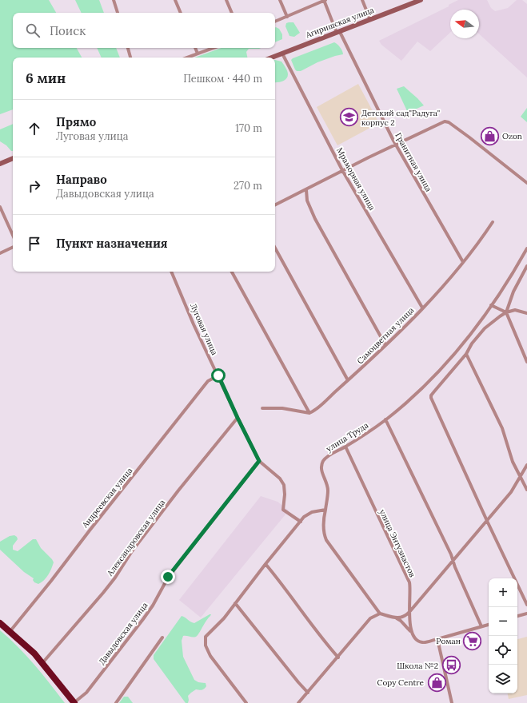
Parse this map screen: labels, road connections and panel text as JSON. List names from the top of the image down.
{
  "streets": {
    "street": [
      "Агиришская улица",
      "Гранитная улица",
      "Мраморная улица",
      "Луговая улица",
      "Самоцветная улица",
      "улица Труда",
      "Андреевская улица",
      "Александровская улица",
      "улица Энтузиастов",
      "Давыдовская улица"
    ]
  },
  "crossings": [
    ["Агиришская улица", "Гранитная улица"],
    ["Агиришская улица", "Мраморная улица"],
    ["Гранитная улица", "Самоцветная улица"],
    ["Мраморная улица", "Самоцветная улица"],
    ["Луговая улица", "Андреевская улица"],
    ["Луговая улица", "Александровская улица"],
    ["Луговая улица", "Давыдовская улица"],
    ["улица Труда", "улица Энтузиастов"]
  ],
  "places": {
    "school or university": ["Детский сад\"Радуга\" корпус 2"],
    "shop": ["Ozon", "Copy Centre"],
    "supermarket": ["Роман"],
    "bus stop": ["Школа №2"]
  },
  "north": "left",
  "page": {
    "search": "Поиск",
    "heading": ["6 мин", "Пешком · 440 m"],
    "list": [
      ["Прямо", "Луговая улица", "170 m"],
      ["Направо", "Давыдовская улица", "270 m"],
      "Пункт назначения"
    ],
    "map_buttons": ["+", "−"]
  }
}
